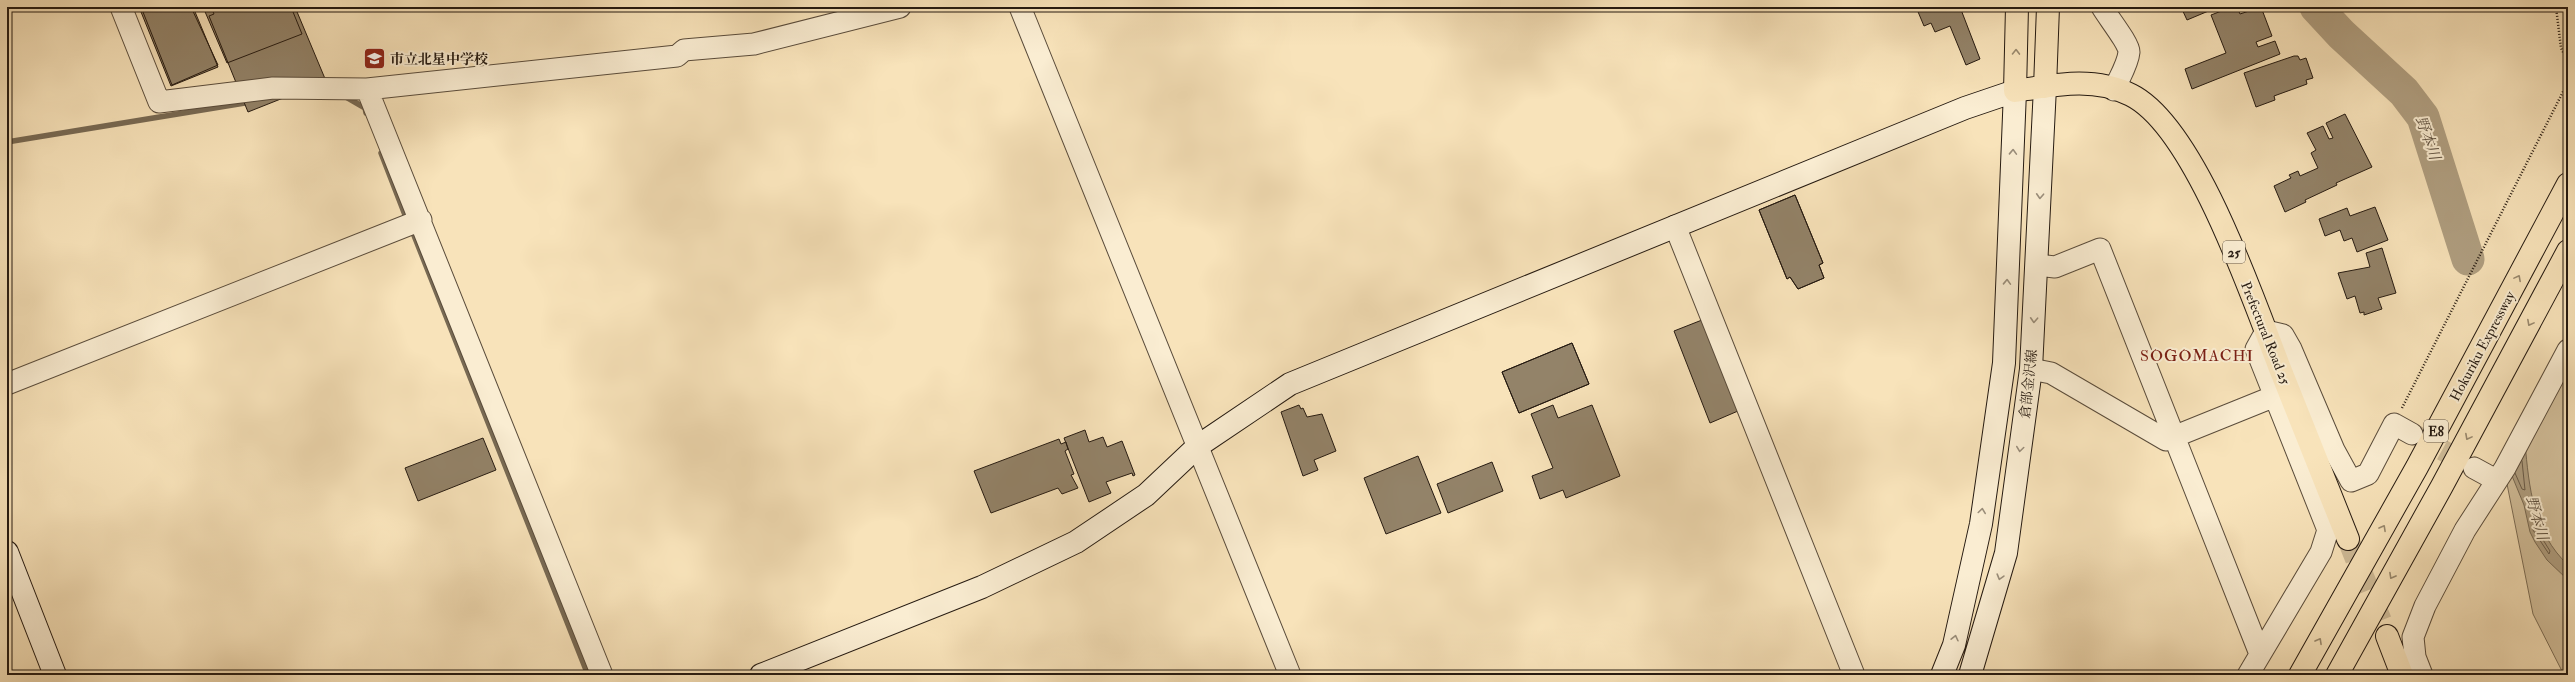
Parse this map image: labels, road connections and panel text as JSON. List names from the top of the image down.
{
  "streets": {
    "main road": [
      "25",
      "Prefectural Road 25",
      "Hokuriku Expressway",
      "E8"
    ],
    "street": ["倉部金沢線"]
  },
  "crossings": [
    ["Prefectural Road 25", "倉部金沢線"]
  ],
  "districts": ["SOGOMACHI"],
  "water": ["野本川"],
  "places": {
    "school or university": ["市立北星中学校"]
  }
}
